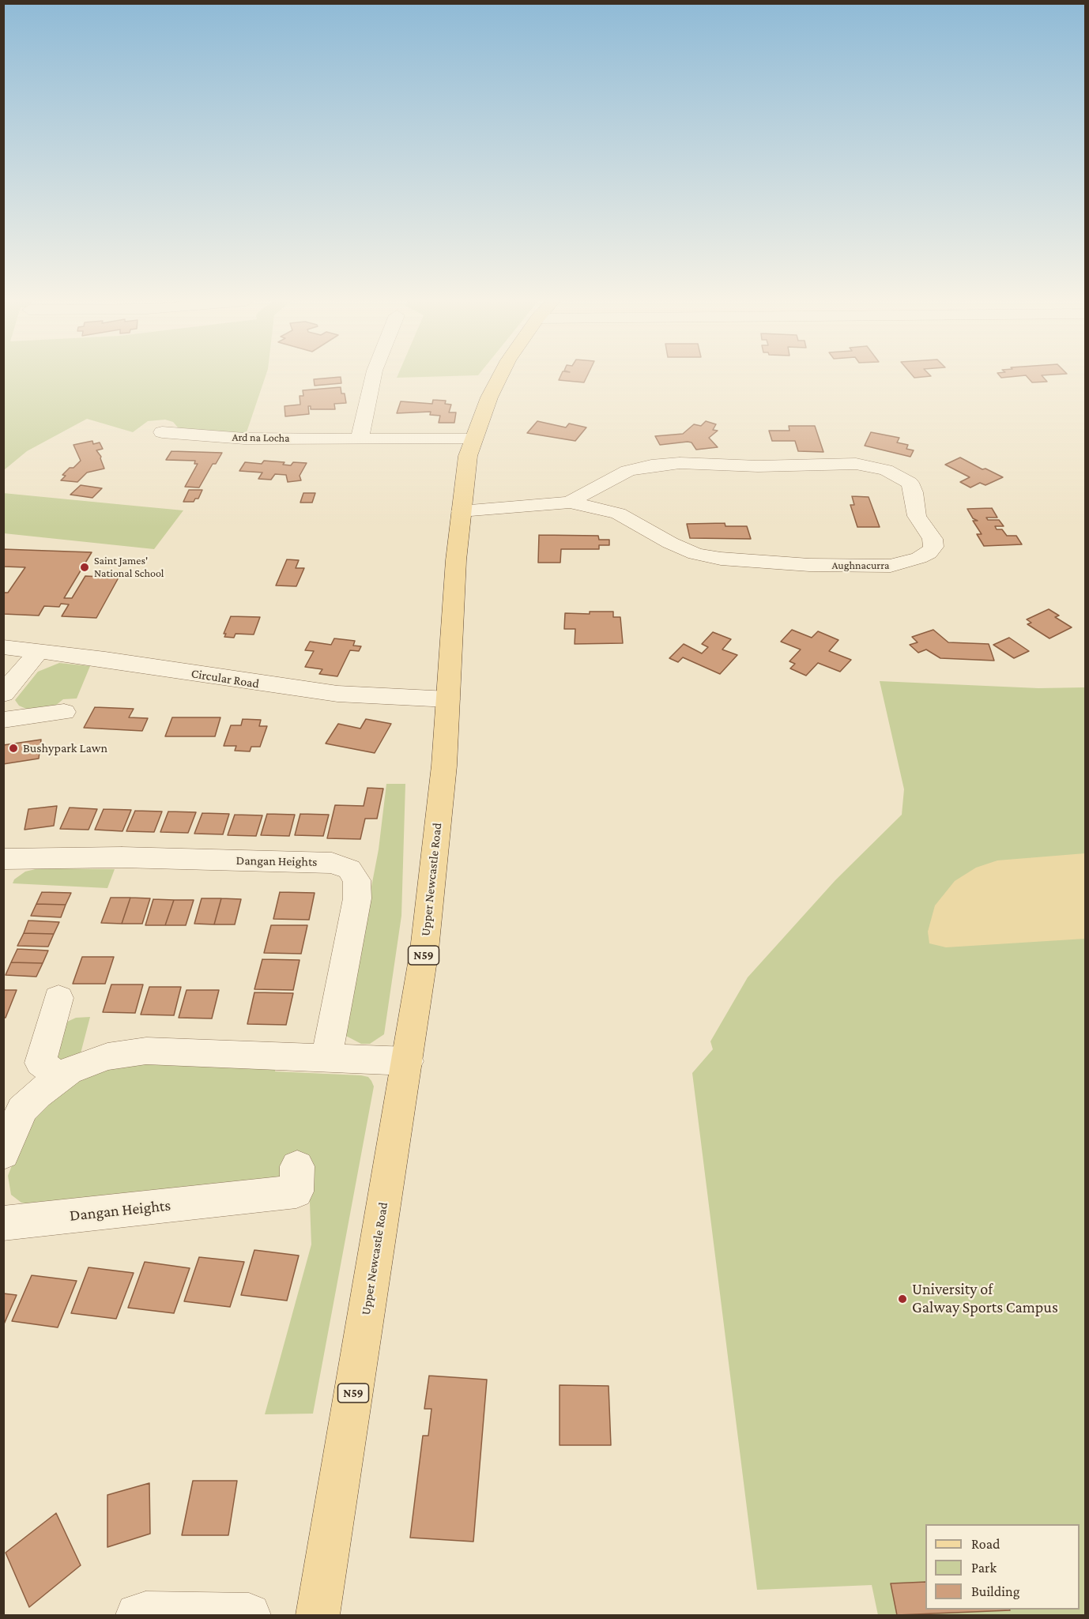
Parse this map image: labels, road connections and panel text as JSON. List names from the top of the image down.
{
  "streets": {
    "main road": ["Upper Newcastle Road", "N59"],
    "street": [
      "Ard na Locha",
      "Aughnacurra",
      "Circular Road",
      "Dangan Heights"
    ]
  },
  "crossings": [
    ["Ard na Locha", "Upper Newcastle Road"],
    ["Aughnacurra", "Upper Newcastle Road"],
    ["Circular Road", "Upper Newcastle Road"]
  ],
  "places": ["Saint James' National School", "Bushypark Lawn", "University of Galway Sports Campus"],
  "legend": ["Road", "Park", "Building"]
}
